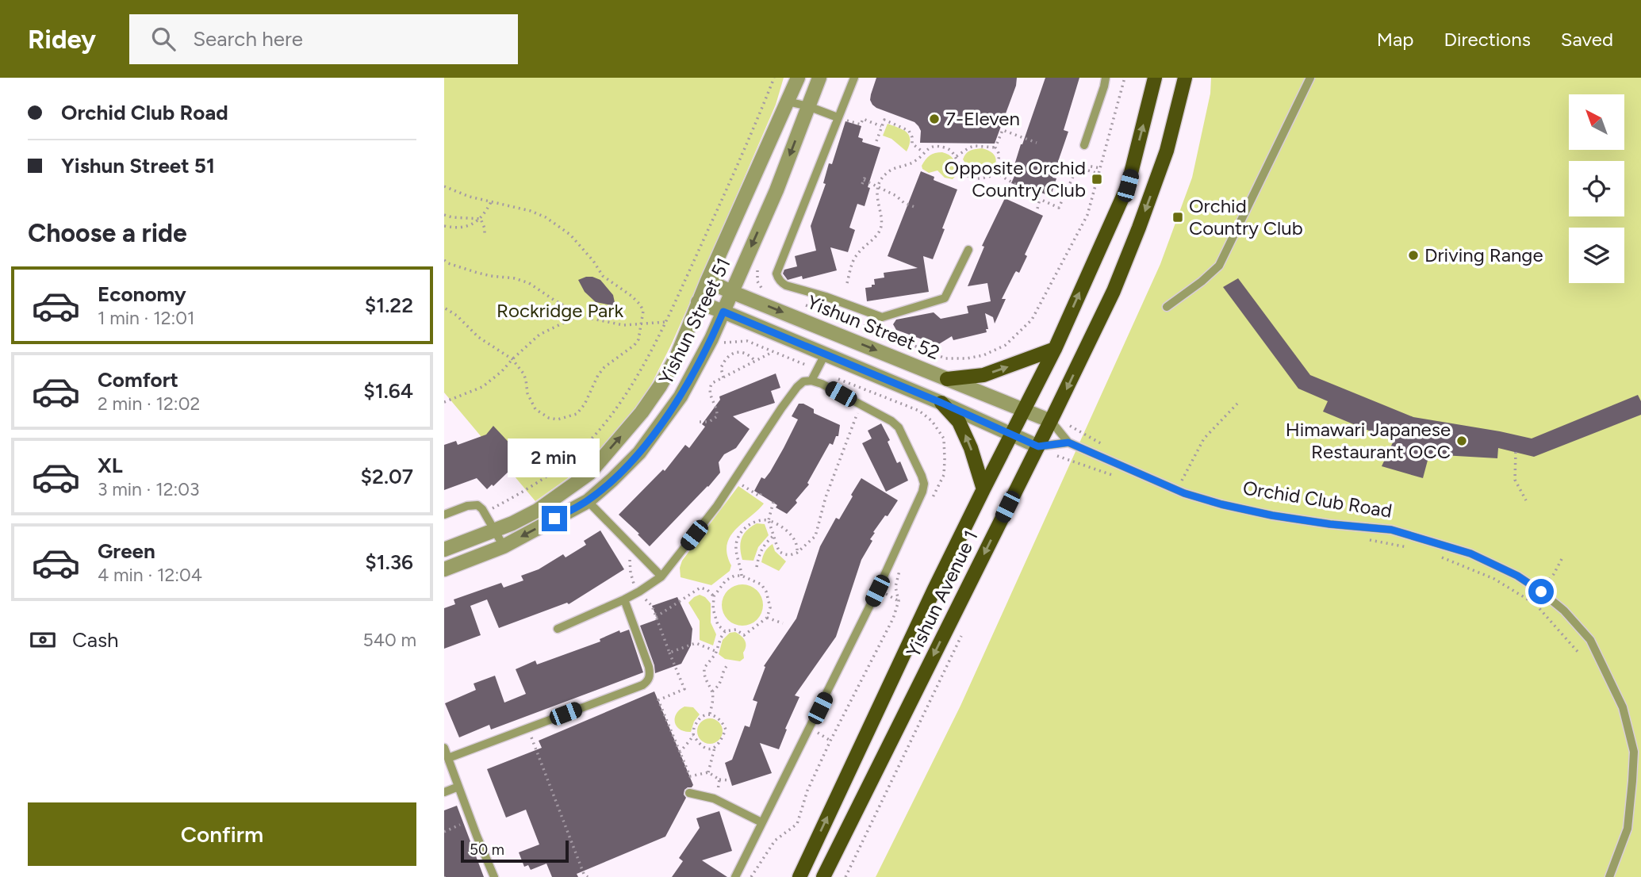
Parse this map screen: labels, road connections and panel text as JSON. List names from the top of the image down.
{
  "streets": {
    "main road": ["Yishun Avenue 1"],
    "street": ["Yishun Street 51", "Yishun Street 52", "Orchid Club Road"]
  },
  "crossings": [
    ["Yishun Street 51", "Yishun Street 52"],
    ["Yishun Street 52", "Orchid Club Road"],
    ["Yishun Street 52", "Yishun Avenue 1"],
    ["Orchid Club Road", "Yishun Avenue 1"]
  ],
  "parks": ["Rockridge Park"],
  "places": {
    "other": ["7-Eleven", "Driving Range", "Himawari Japanese Restaurant OCC"],
    "transit": ["Opposite Orchid Country Club", "Orchid Country Club"]
  },
  "scale_bar": "50 m",
  "north": "top left",
  "page": {
    "header": "Ridey",
    "search": "Search here",
    "nav": ["Map", "Directions", "Saved"],
    "banner": ["Orchid Club Road", "Yishun Street 51"],
    "heading": "Choose a ride",
    "list": [
      {
        "name": "Economy",
        "note": "1 min · 12:01",
        "value": "$1.22"
      },
      {
        "name": "Comfort",
        "note": "2 min · 12:02",
        "value": "$1.64"
      },
      {
        "name": "XL",
        "note": "3 min · 12:03",
        "value": "$2.07"
      },
      {
        "name": "Green",
        "note": "4 min · 12:04",
        "value": "$1.36"
      }
    ],
    "bubble": "2 min",
    "pay": ["Cash", "540 m"],
    "buttons": "Confirm",
    "scale": "50 m"
  }
}
